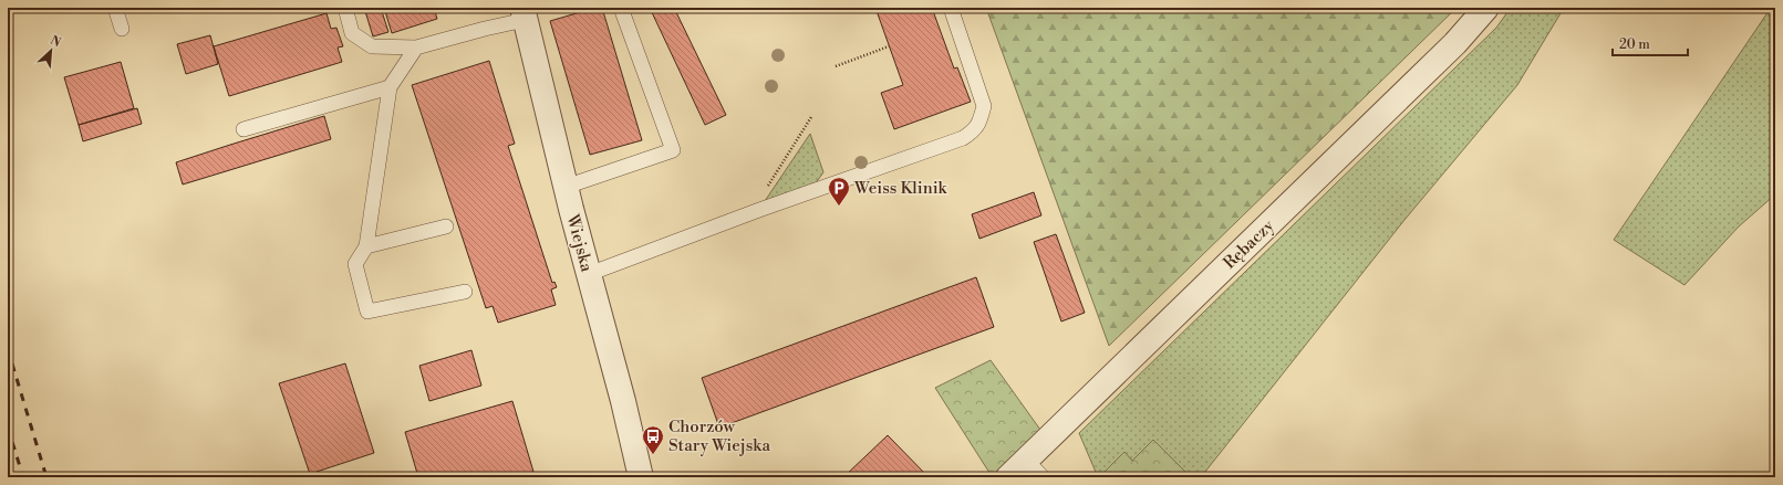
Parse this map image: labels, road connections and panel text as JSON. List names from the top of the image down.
{
  "streets": {
    "street": ["Wiejska", "Rębaczy"]
  },
  "places": {
    "parking": ["Weiss Klinik"],
    "bus stop": ["Chorzów Stary Wiejska"]
  },
  "scale_bar": "20 m",
  "north": "top right"
}
